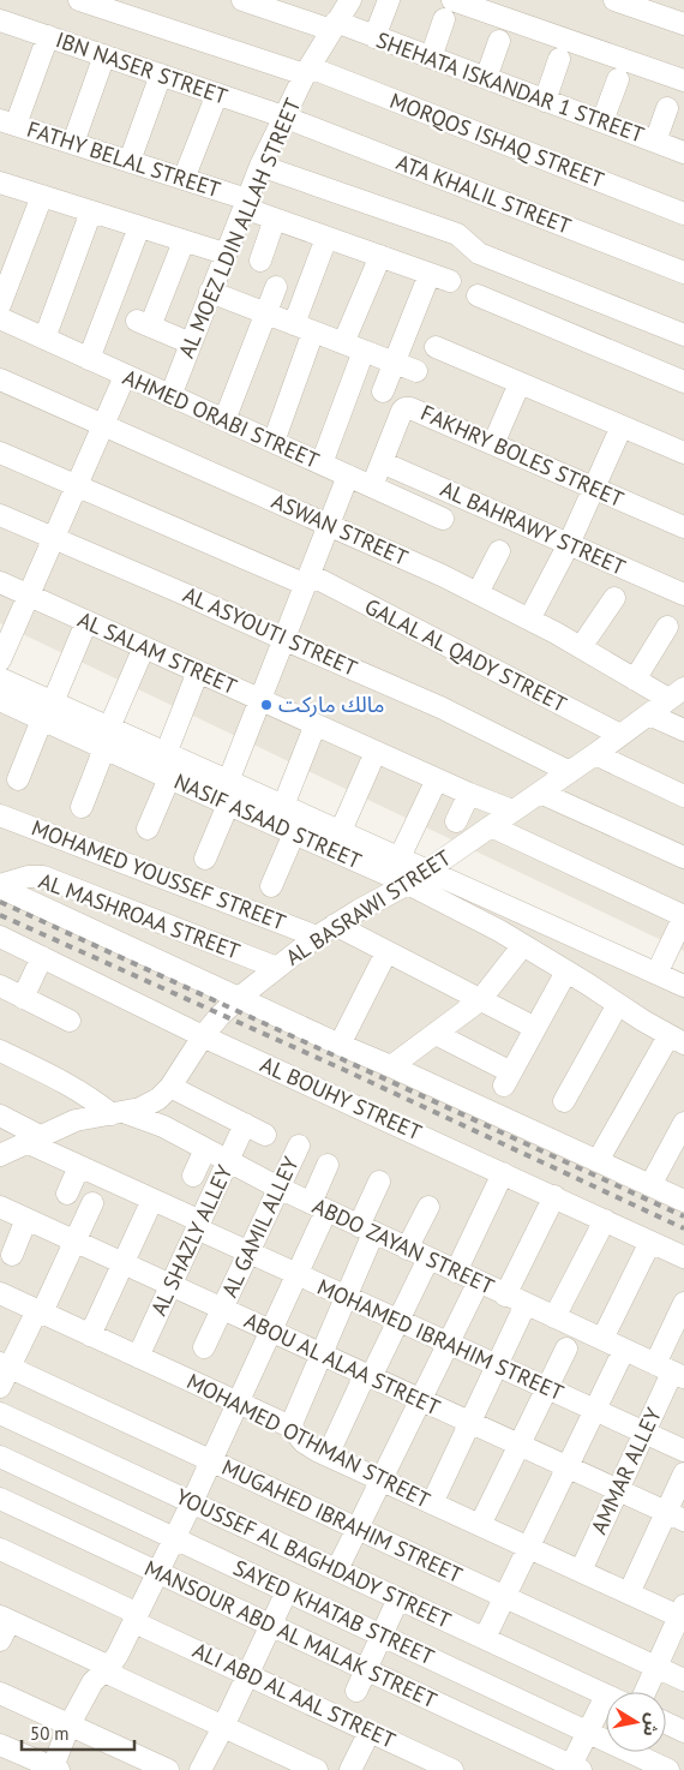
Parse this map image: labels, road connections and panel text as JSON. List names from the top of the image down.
{
  "streets": {
    "street": [
      "IBN NASER STREET",
      "SHEHATA ISKANDAR 1 STREET",
      "MORQOS ISHAQ STREET",
      "FATHY BELAL STREET",
      "ATA KHALIL STREET",
      "AL MOEZ LDIN ALLAH STREET",
      "AHMED ORABI STREET",
      "FAKHRY BOLES STREET",
      "AL BAHRAWY STREET",
      "ASWAN STREET",
      "AL ASYOUTI STREET",
      "AL SALAM STREET",
      "GALAL AL QADY STREET",
      "NASIF ASAAD STREET",
      "MOHAMED YOUSSEF STREET",
      "AL BASRAWI STREET",
      "AL MASHROAA STREET",
      "AL BOUHY STREET",
      "AL GAMIL ALLEY",
      "AL SHAZLY ALLEY",
      "ABDO ZAYAN STREET",
      "MOHAMED IBRAHIM STREET",
      "ABOU AL ALAA STREET",
      "MOHAMED OTHMAN STREET",
      "AMMAR ALLEY",
      "MUGAHED IBRAHIM STREET",
      "YOUSSEF AL BAGHDADY STREET",
      "SAYED KHATAB STREET",
      "MANSOUR ABD AL MALAK STREET",
      "ALI ABD AL AAL STREET"
    ]
  },
  "crossings": [
    ["IBN NASER STREET", "ATA KHALIL STREET"],
    ["IBN NASER STREET", "AL MOEZ LDIN ALLAH STREET"],
    ["SHEHATA ISKANDAR 1 STREET", "AL MOEZ LDIN ALLAH STREET"],
    ["MORQOS ISHAQ STREET", "AL MOEZ LDIN ALLAH STREET"],
    ["FATHY BELAL STREET", "AL MOEZ LDIN ALLAH STREET"],
    ["ATA KHALIL STREET", "AL MOEZ LDIN ALLAH STREET"],
    ["AL MOEZ LDIN ALLAH STREET", "AHMED ORABI STREET"],
    ["AHMED ORABI STREET", "FAKHRY BOLES STREET"],
    ["FAKHRY BOLES STREET", "AL BAHRAWY STREET"],
    ["ASWAN STREET", "AL BASRAWI STREET"],
    ["AL ASYOUTI STREET", "AL BASRAWI STREET"],
    ["AL SALAM STREET", "AL BASRAWI STREET"],
    ["GALAL AL QADY STREET", "AL BASRAWI STREET"],
    ["NASIF ASAAD STREET", "AL BASRAWI STREET"],
    ["MOHAMED YOUSSEF STREET", "AL BASRAWI STREET"],
    ["AL BASRAWI STREET", "AL MASHROAA STREET"],
    ["AL BASRAWI STREET", "AL BOUHY STREET"],
    ["AL BASRAWI STREET", "ABDO ZAYAN STREET"],
    ["AL BASRAWI STREET", "MOHAMED IBRAHIM STREET"],
    ["AL GAMIL ALLEY", "ABDO ZAYAN STREET"],
    ["AL GAMIL ALLEY", "MOHAMED IBRAHIM STREET"],
    ["AL GAMIL ALLEY", "ABOU AL ALAA STREET"],
    ["AL SHAZLY ALLEY", "ABDO ZAYAN STREET"],
    ["AL SHAZLY ALLEY", "MOHAMED IBRAHIM STREET"],
    ["AL SHAZLY ALLEY", "ABOU AL ALAA STREET"],
    ["AL SHAZLY ALLEY", "MOHAMED OTHMAN STREET"],
    ["ABDO ZAYAN STREET", "AMMAR ALLEY"],
    ["MOHAMED IBRAHIM STREET", "AMMAR ALLEY"],
    ["ABOU AL ALAA STREET", "AMMAR ALLEY"],
    ["MOHAMED OTHMAN STREET", "AMMAR ALLEY"]
  ],
  "places": ["مالك ماركت"],
  "scale_bar": "50 m",
  "north": "right"
}
